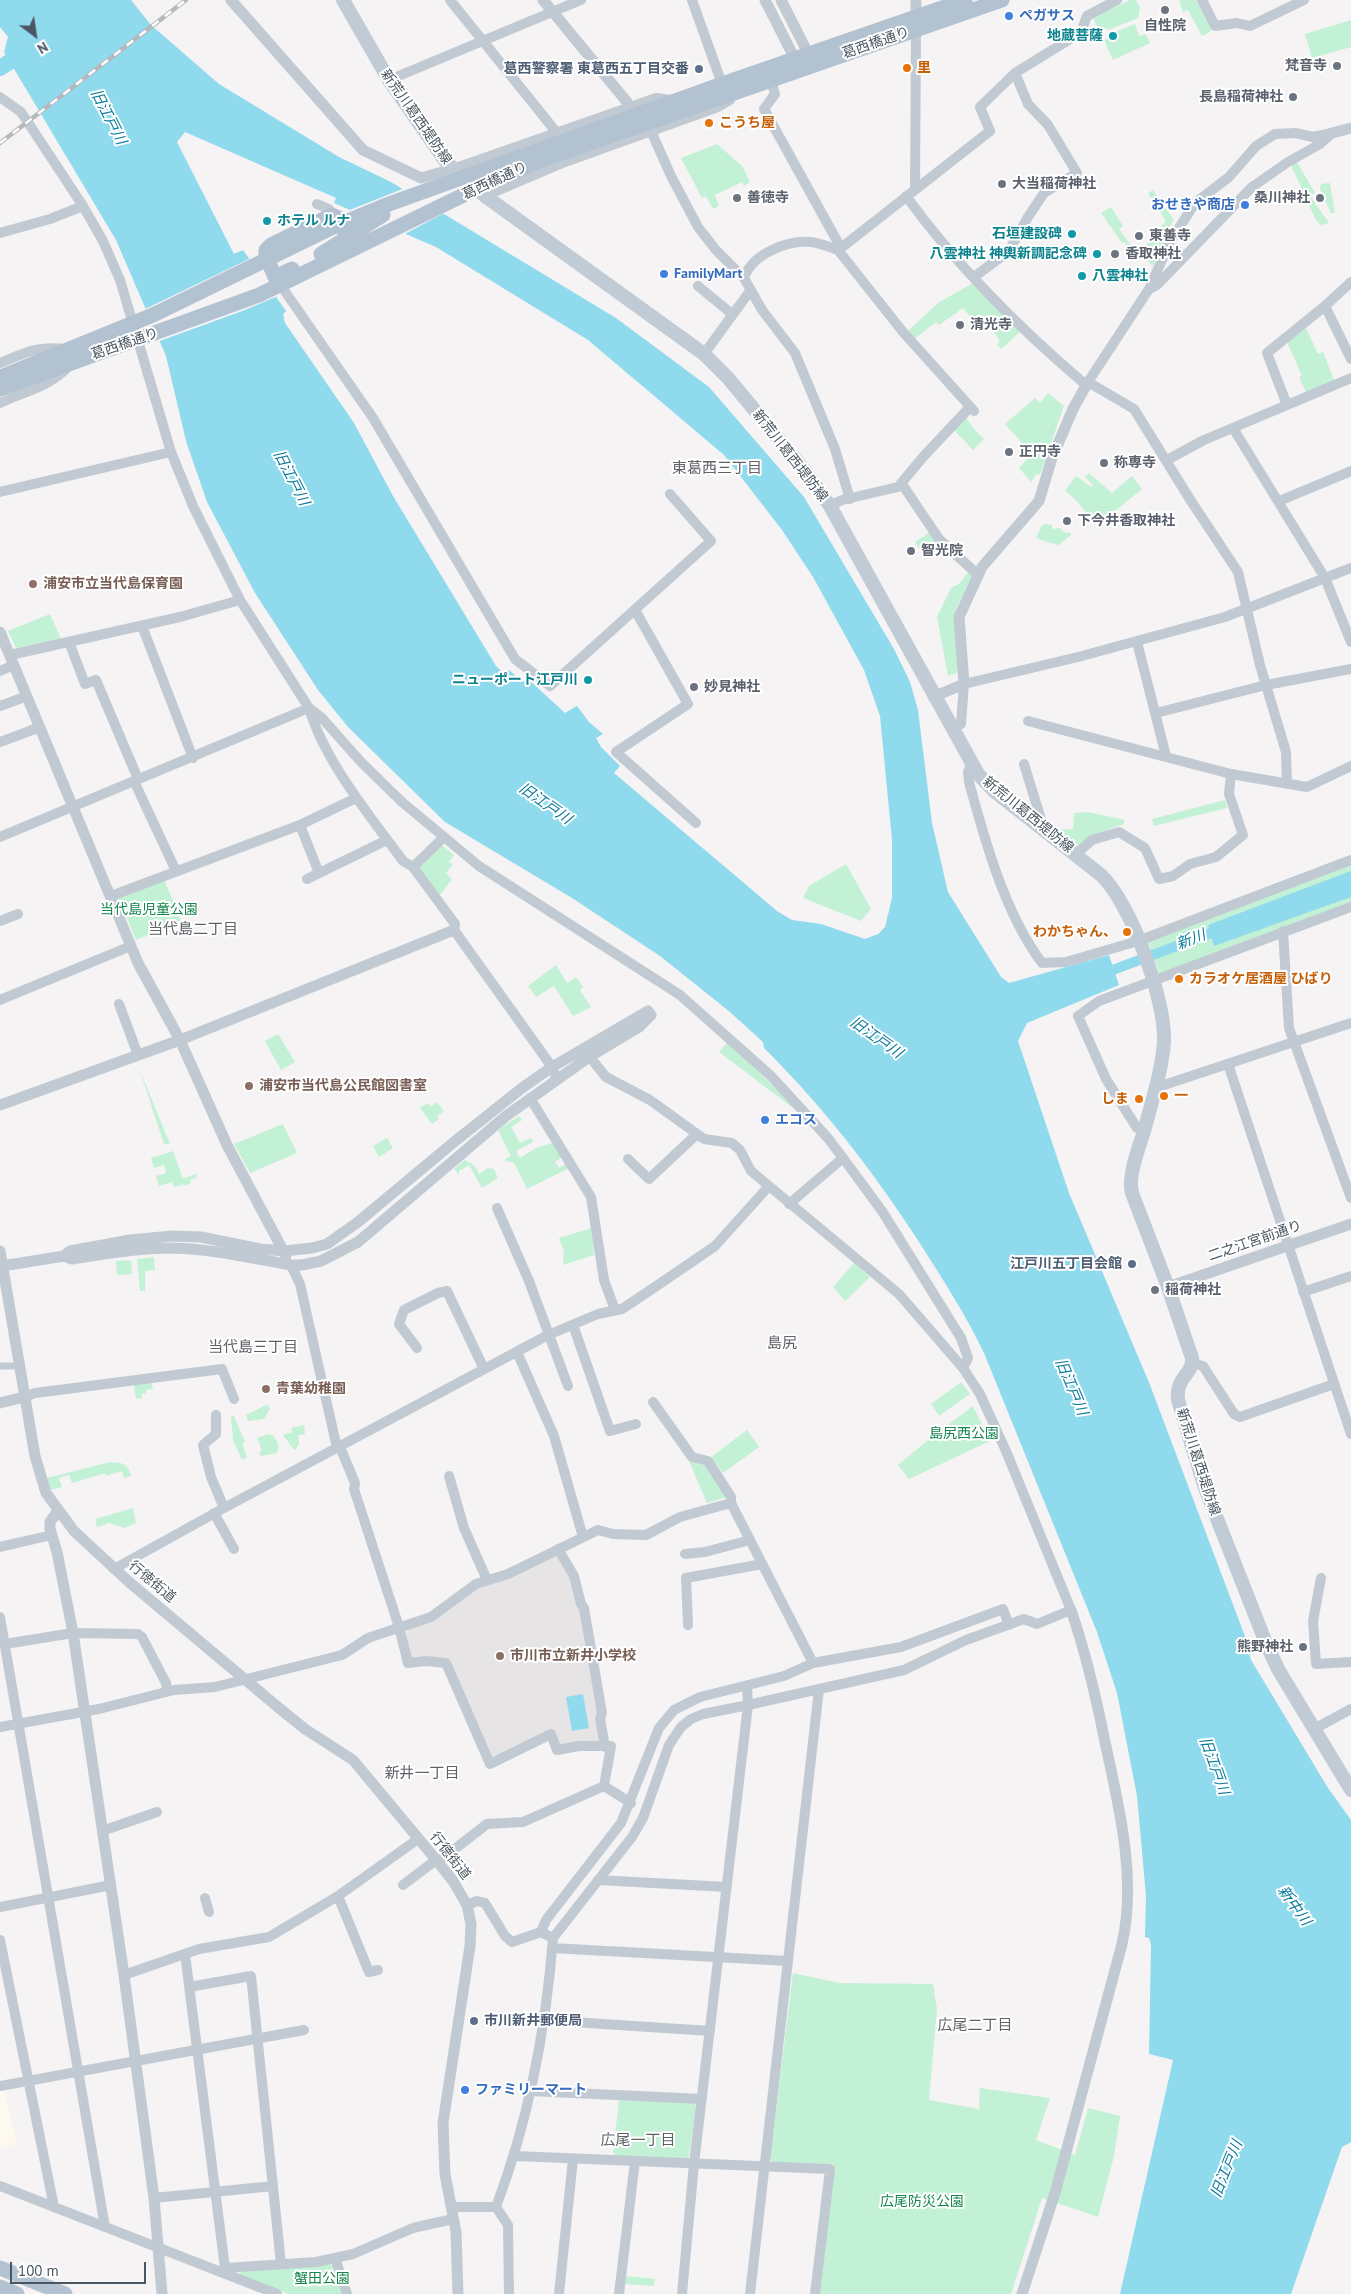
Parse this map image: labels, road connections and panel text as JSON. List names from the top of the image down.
{
  "streets": {
    "main road": ["葛西橋通り", "新荒川葛西堤防線"],
    "street": ["二之江宮前通り", "行徳街道"]
  },
  "crossings": [
    ["新荒川葛西堤防線", "二之江宮前通り"]
  ],
  "districts": [
    "東葛西三丁目",
    "当代島二丁目",
    "島尻",
    "当代島三丁目",
    "新井一丁目",
    "広尾二丁目",
    "広尾一丁目"
  ],
  "water": ["旧江戸川", "新川", "新中川"],
  "parks": [
    "当代島児童公園",
    "島尻西公園",
    "広尾防災公園",
    "蟹田公園"
  ],
  "places": [
    "自性院",
    "ペガサス",
    "地蔵菩薩",
    "梵音寺",
    "里",
    "葛西警察署 東葛西五丁目交番",
    "長島稲荷神社",
    "こうち屋",
    "大当稲荷神社",
    "善徳寺",
    "桑川神社",
    "おせきや商店",
    "ホテル ルナ",
    "石垣建設碑",
    "東善寺",
    "八雲神社 神輿新調記念碑",
    "香取神社",
    "FamilyMart",
    "八雲神社",
    "清光寺",
    "正円寺",
    "称専寺",
    "下今井香取神社",
    "智光院",
    "浦安市立当代島保育園",
    "ニューポート江戸川",
    "妙見神社",
    "わかちゃん、",
    "カラオケ居酒屋 ひばり",
    "浦安市当代島公民館図書室",
    "一",
    "しま",
    "エコス",
    "江戸川五丁目会館",
    "稲荷神社",
    "青葉幼稚園",
    "熊野神社",
    "市川市立新井小学校",
    "市川新井郵便局",
    "ファミリーマート"
  ],
  "scale_bar": "100 m",
  "north": "bottom right"
}
